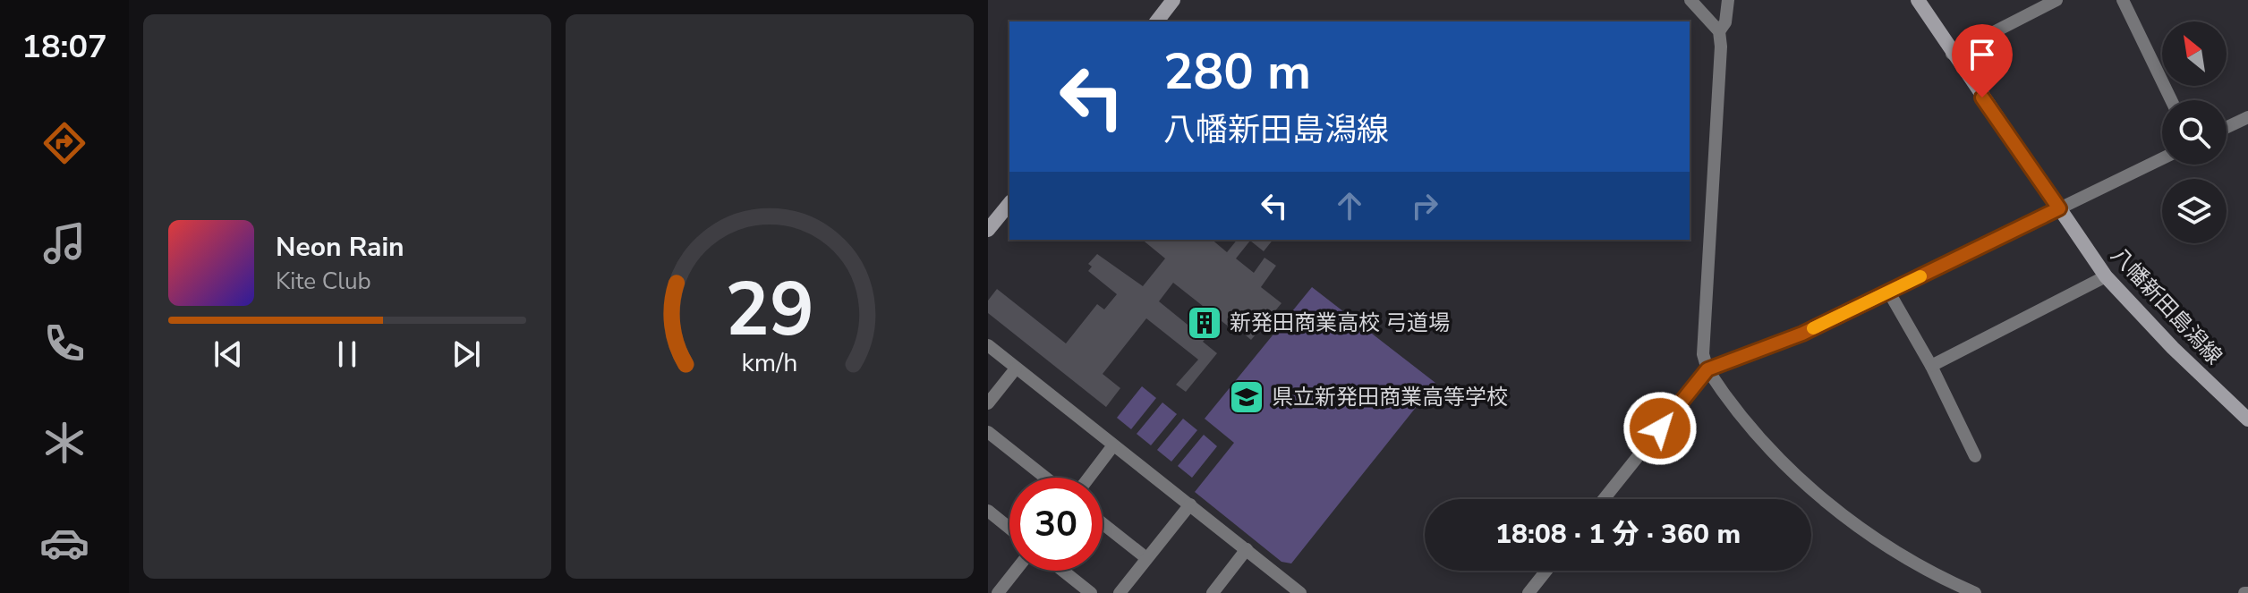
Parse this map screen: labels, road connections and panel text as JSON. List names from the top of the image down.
{
  "streets": {
    "main road": ["八幡新田島潟線"]
  },
  "places": {
    "building": ["新発田商業高校 弓道場"],
    "school or university": ["県立新発田商業高等学校"]
  },
  "north": "top left",
  "page": {
    "tabs": "18:07",
    "turn": ["280 m", "八幡新田島潟線"],
    "song": ["Neon Rain", "Kite Club"],
    "limit": "30",
    "trip": "18:08 · 1 分 · 360 m",
    "gauge": ["29", "km/h"]
  }
}
